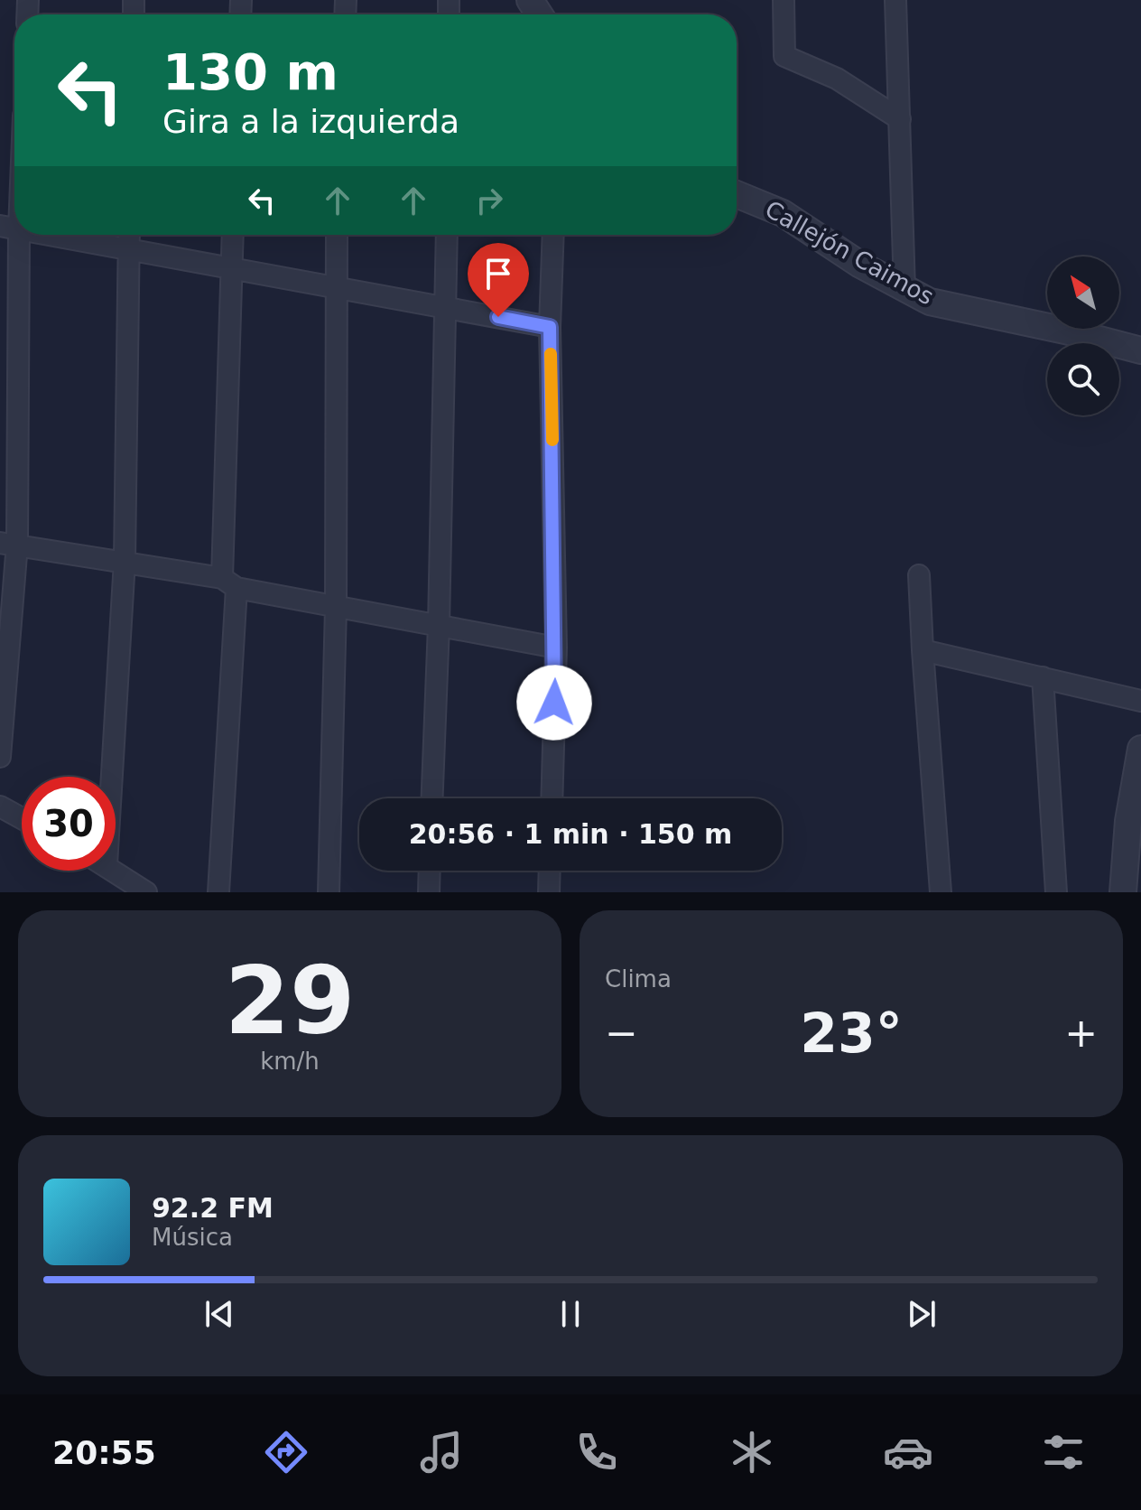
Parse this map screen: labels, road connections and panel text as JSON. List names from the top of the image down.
{
  "streets": {
    "street": ["Callejón Caimos"]
  },
  "north": "top left",
  "page": {
    "turn": ["130 m", "Gira a la izquierda"],
    "limit": "30",
    "trip": "20:56 · 1 min · 150 m",
    "tile": [
      ["29", "km/h"],
      "Clima"
    ],
    "heat": ["−", "23°", "+"],
    "song": ["92.2 FM", "Música"],
    "tabs": "20:55"
  }
}
